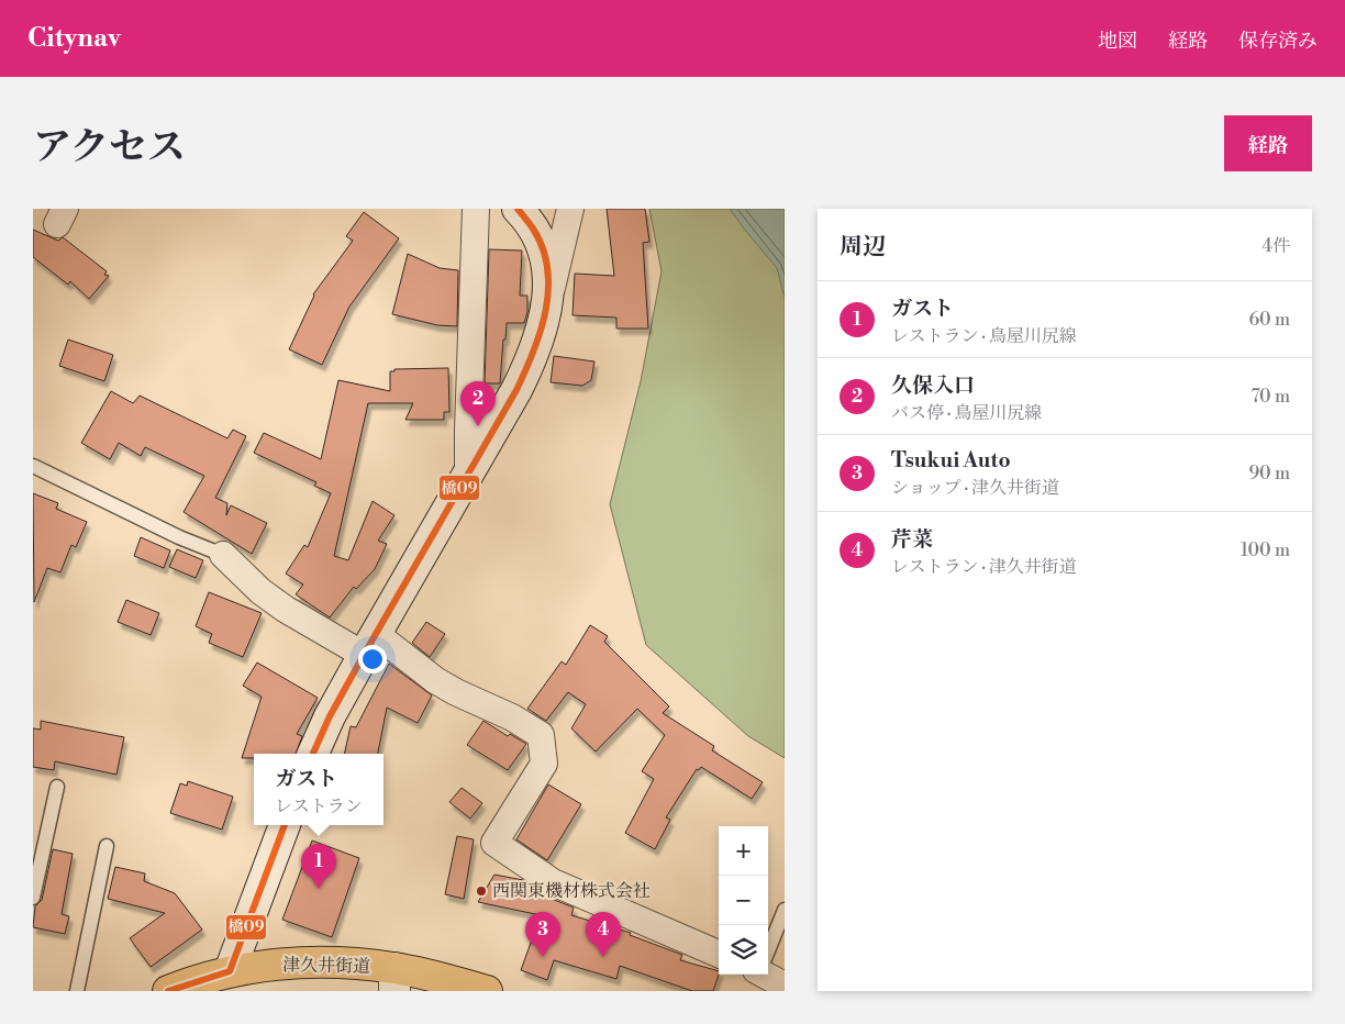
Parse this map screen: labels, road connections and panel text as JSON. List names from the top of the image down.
{
  "streets": {
    "highway": ["津久井街道"]
  },
  "places": ["西関東機材株式会社"],
  "lines": ["transit line 橋09"],
  "page": {
    "header": "Citynav",
    "nav": ["地図", "経路", "保存済み"],
    "title": "アクセス",
    "buttons": "経路",
    "heading": ["周辺", "4件"],
    "list": [
      {
        "mark": "1",
        "name": "ガスト",
        "note": "レストラン · 鳥屋川尻線",
        "value": "60 m"
      },
      {
        "mark": "2",
        "name": "久保入口",
        "note": "バス停 · 鳥屋川尻線",
        "value": "70 m"
      },
      {
        "mark": "3",
        "name": "Tsukui Auto",
        "note": "ショップ · 津久井街道",
        "value": "90 m"
      },
      {
        "mark": "4",
        "name": "芹菜",
        "note": "レストラン · 津久井街道",
        "value": "100 m"
      }
    ],
    "pins": [
      "2",
      "1",
      "3",
      "4"
    ],
    "popup": ["ガスト", "レストラン"],
    "map_buttons": ["+", "−"]
  }
}
